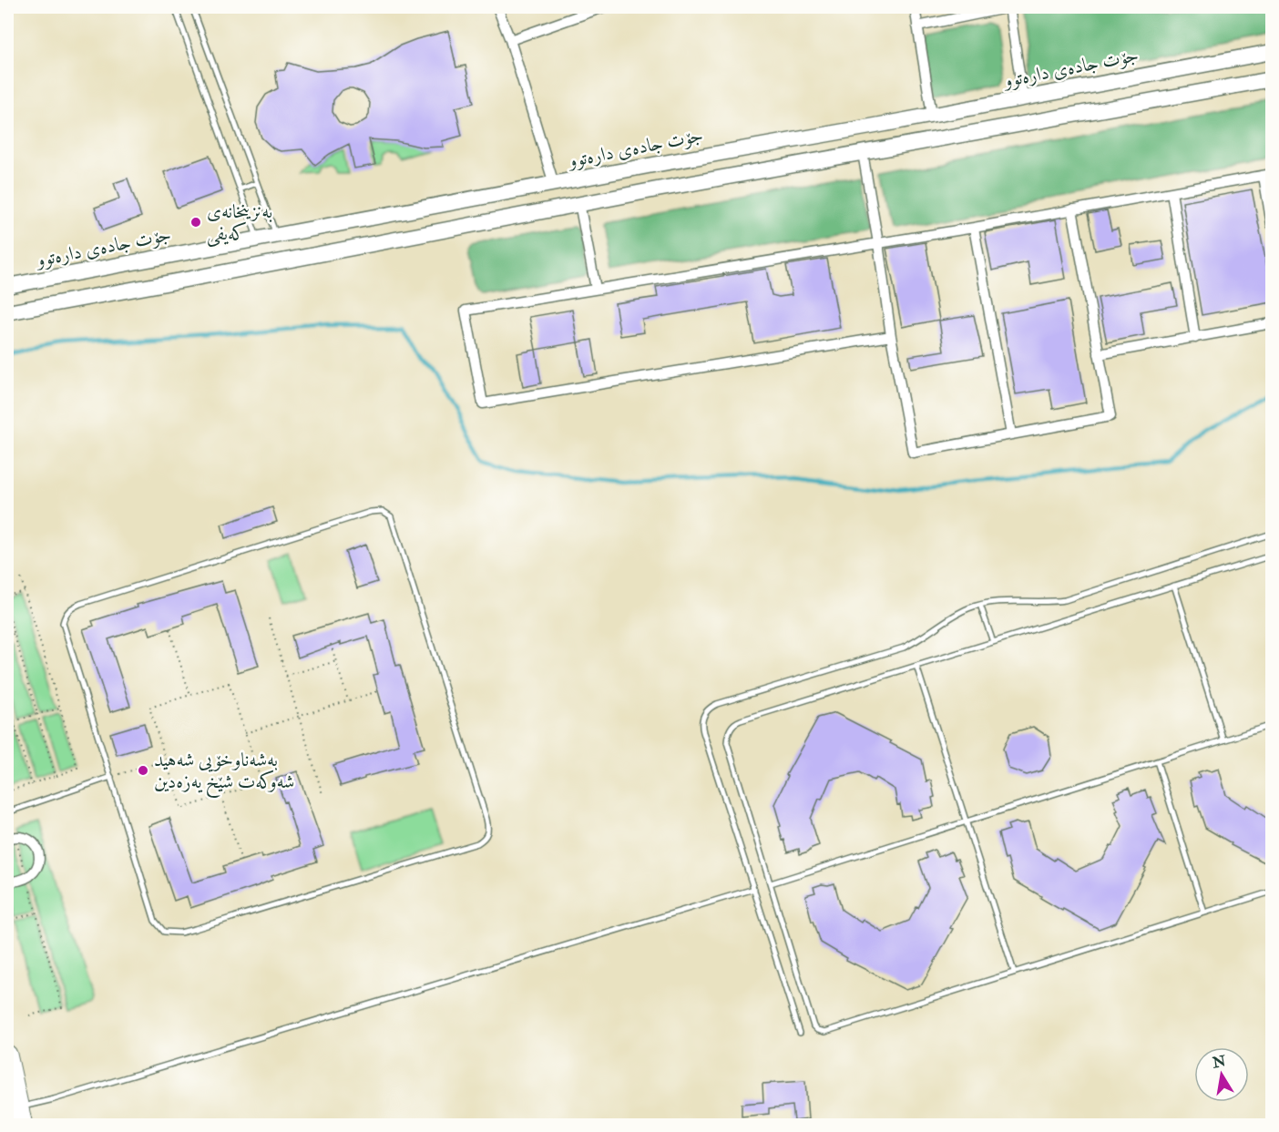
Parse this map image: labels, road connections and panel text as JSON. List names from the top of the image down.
{
  "streets": {
    "main road": ["جۆت جادەی دارەتوو"]
  },
  "places": ["بەنزینخانەی کەیفی", "بەشەناوخۆیی شەهید شەوکەت شێخ یەزەدین"],
  "north": "top"
}
